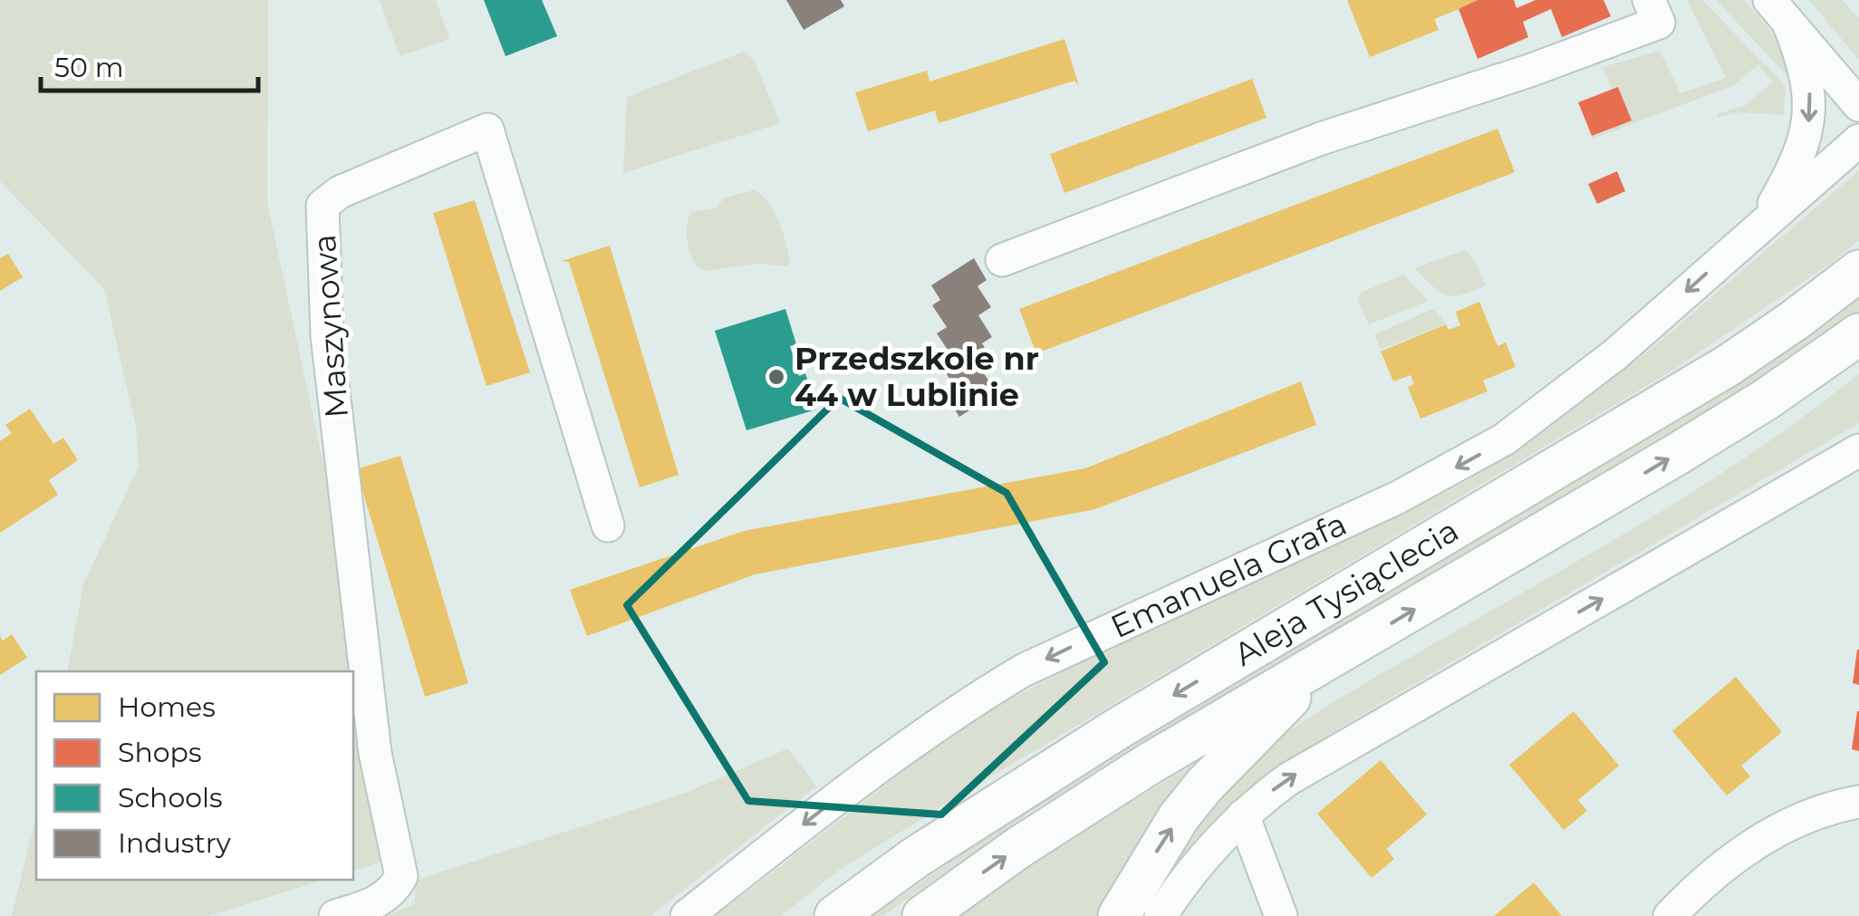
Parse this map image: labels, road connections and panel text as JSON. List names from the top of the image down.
{
  "streets": {
    "main road": ["Aleja Tysiąclecia"],
    "street": ["Maszynowa", "Emanuela Grafa"]
  },
  "places": ["Przedszkole nr 44 w Lublinie"],
  "legend": [
    "Homes",
    "Shops",
    "Schools",
    "Industry"
  ],
  "scale_bar": "50 m"
}
